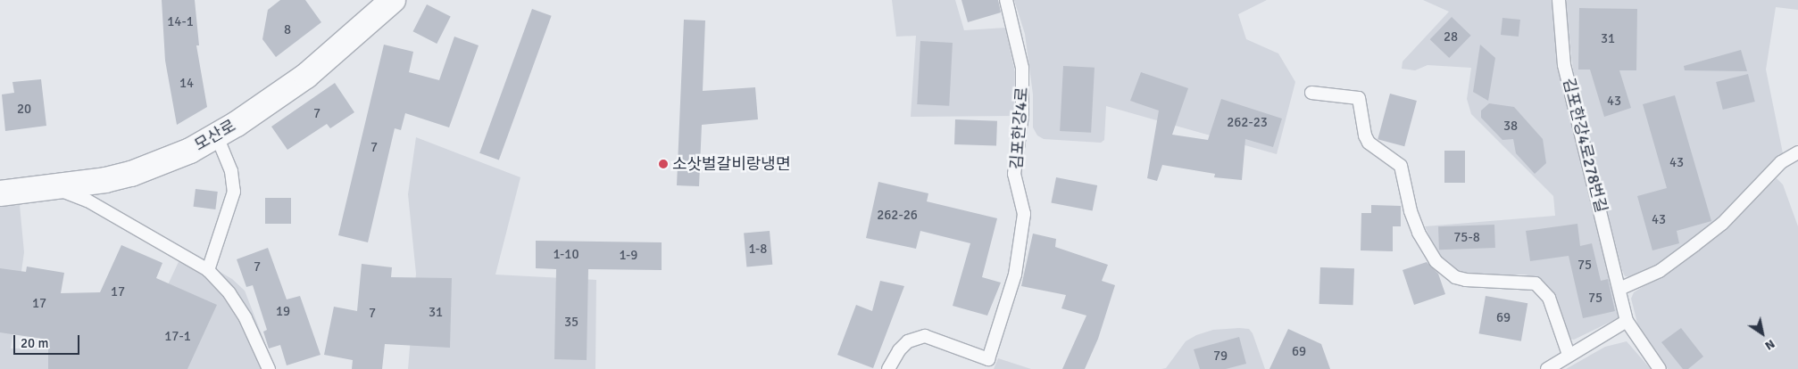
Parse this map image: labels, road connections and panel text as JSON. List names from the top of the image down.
{
  "streets": {
    "street": ["모산로"],
    "lane": ["김포한강4로", "김포한강4로278번길"]
  },
  "places": ["소삿벌갈비랑냉면"],
  "house_numbers": [
    "14-1",
    "8",
    "28",
    "31",
    "14",
    "43",
    "20",
    "7",
    "262-23",
    "38",
    "7",
    "43",
    "262-26",
    "43",
    "75-8",
    "1-8",
    "1-10",
    "1-9",
    "75",
    "7",
    "17",
    "75",
    "17",
    "19",
    "31",
    "7",
    "69",
    "35",
    "17-1",
    "69",
    "79"
  ],
  "scale_bar": "20 m",
  "north": "bottom right"
}
